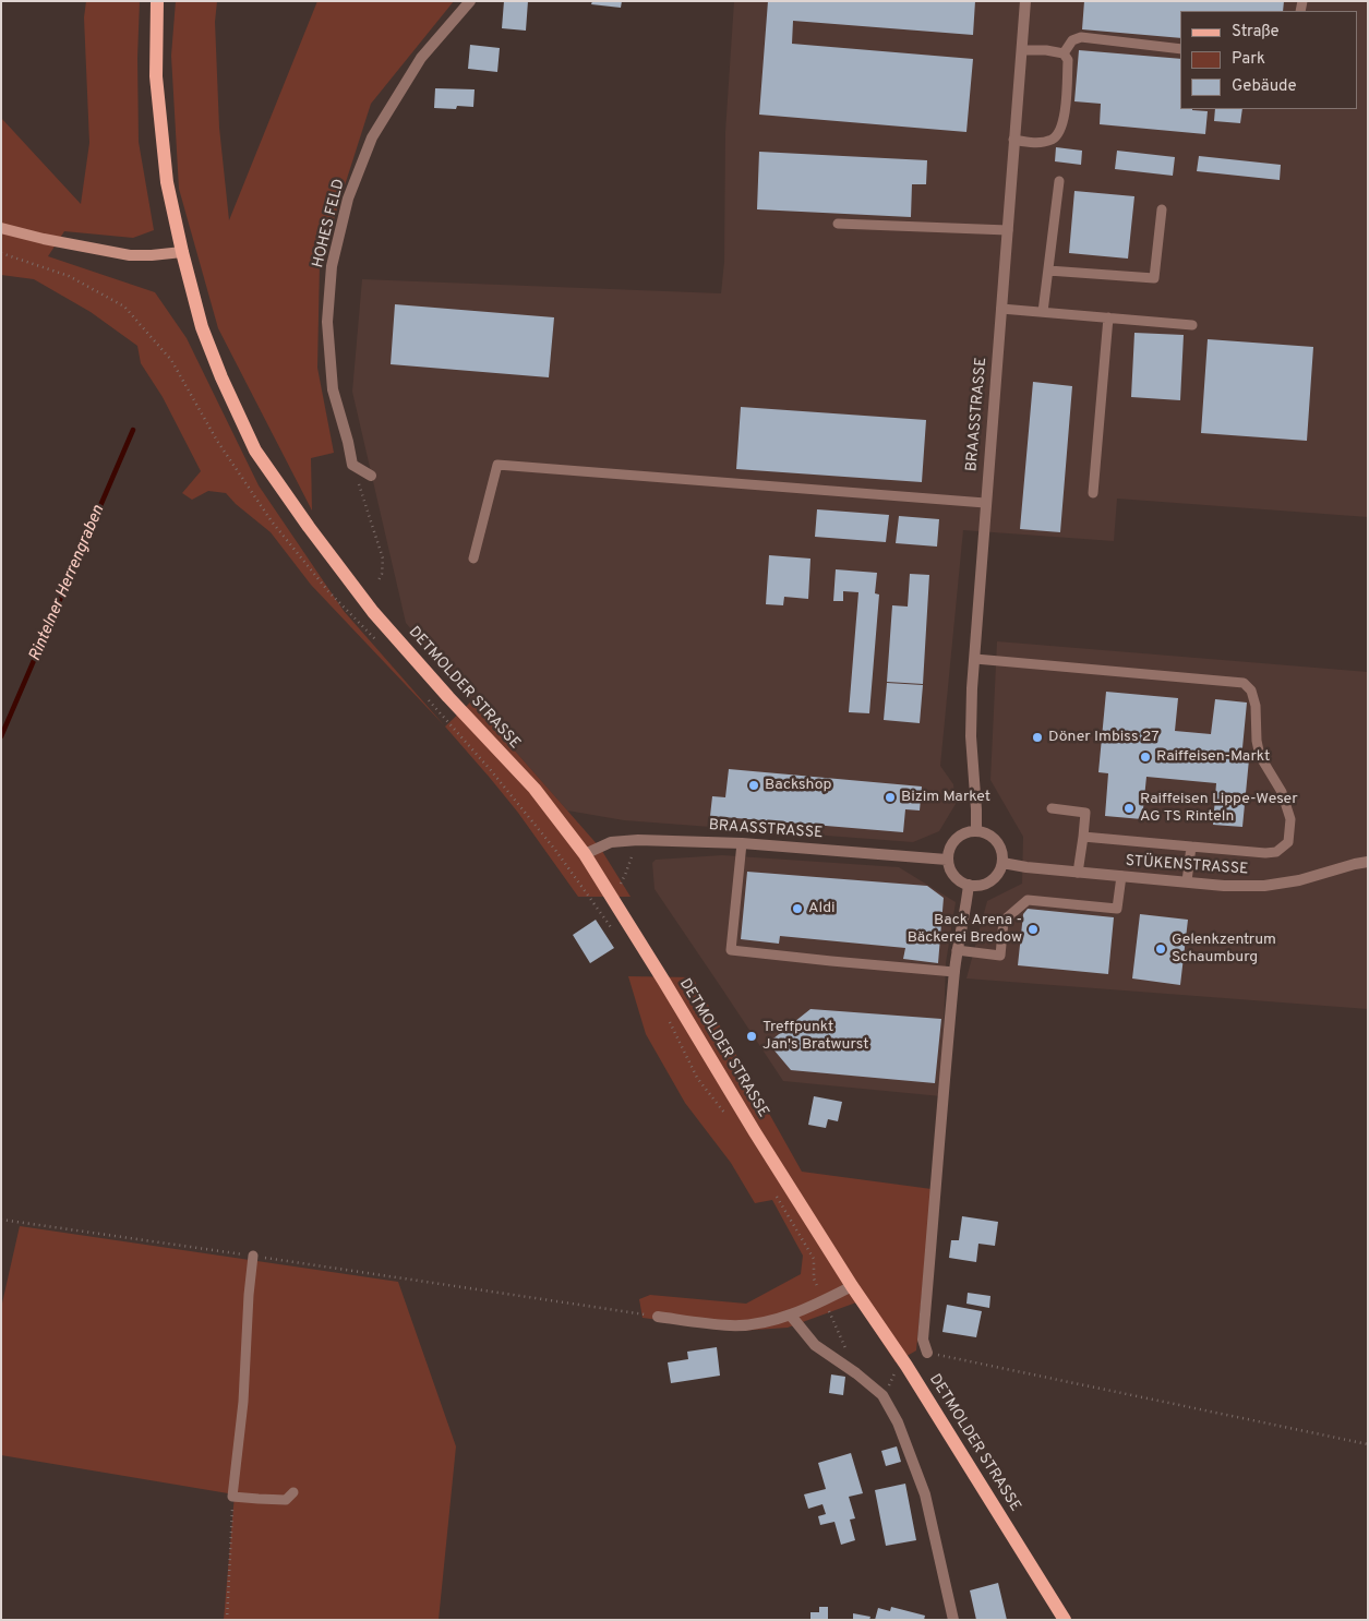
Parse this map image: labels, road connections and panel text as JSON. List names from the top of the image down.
{
  "streets": {
    "main road": ["DETMOLDER STRASSE"],
    "street": ["HOHES FELD", "BRAASSTRASSE", "STÜKENSTRASSE"]
  },
  "crossings": [
    ["BRAASSTRASSE", "DETMOLDER STRASSE"],
    ["BRAASSTRASSE", "STÜKENSTRASSE"]
  ],
  "water": ["Rintelner Herrengraben"],
  "places": [
    "Döner Imbiss 27",
    "Raiffeisen-Markt",
    "Backshop",
    "Bizim Market",
    "Raiffeisen Lippe-Weser AG TS Rinteln",
    "Aldi",
    "Back Arena - Bäckerei Bredow",
    "Gelenkzentrum Schaumburg",
    "Treffpunkt Jan's Bratwurst"
  ],
  "legend": ["Straße", "Park", "Gebäude"]
}
